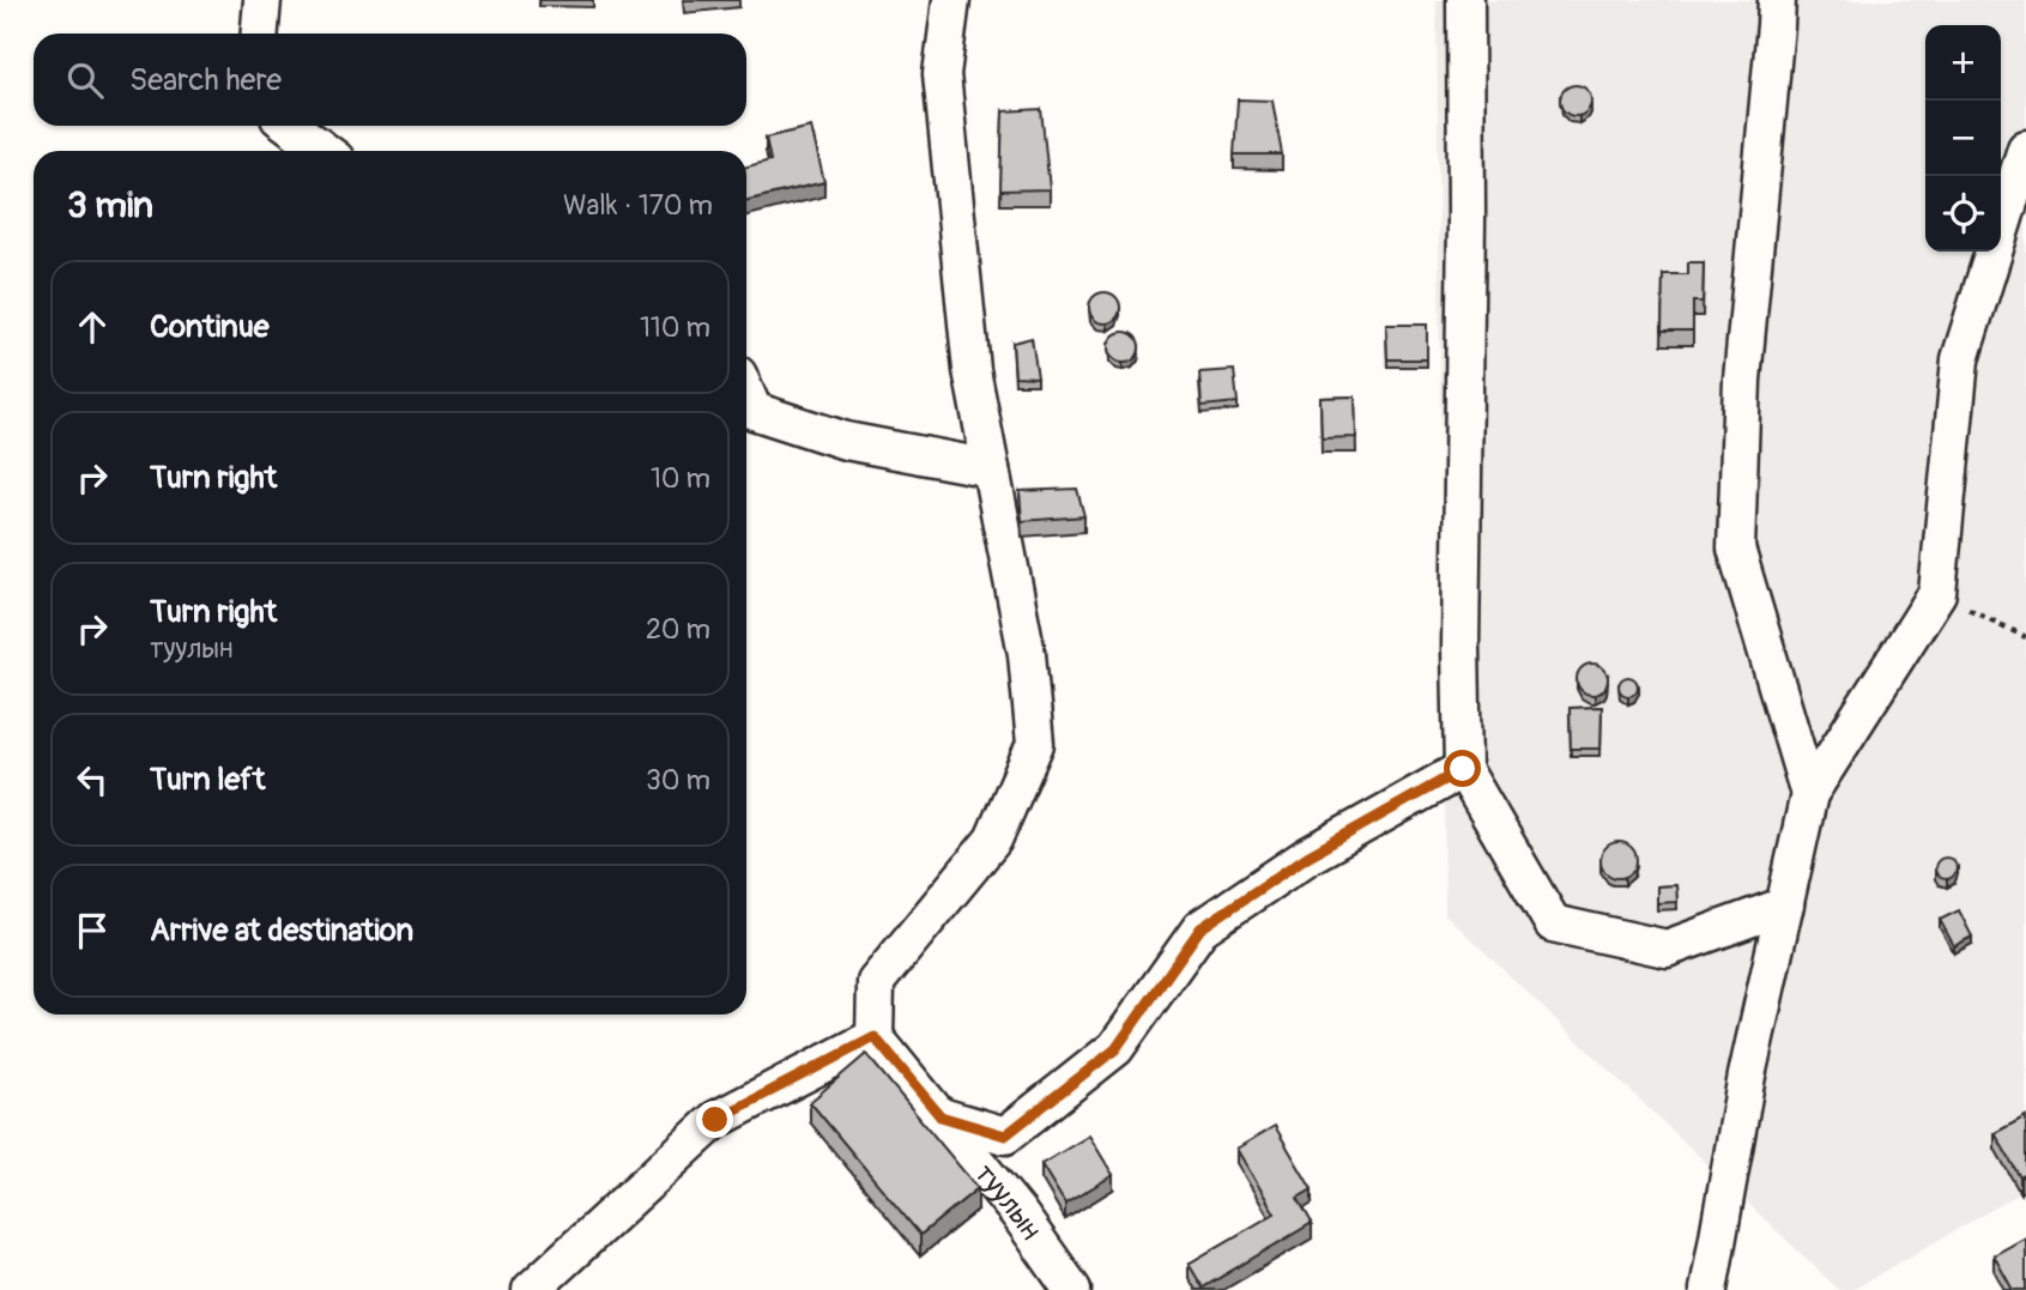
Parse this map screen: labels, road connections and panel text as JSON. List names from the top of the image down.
{
  "streets": {
    "street": ["туулын"]
  },
  "page": {
    "map_buttons": ["+", "−"],
    "search": "Search here",
    "heading": ["3 min", "Walk · 170 m"],
    "list": [
      ["Continue", "110 m"],
      ["Turn right", "10 m"],
      ["Turn right", "туулын", "20 m"],
      ["Turn left", "30 m"],
      "Arrive at destination"
    ]
  }
}
